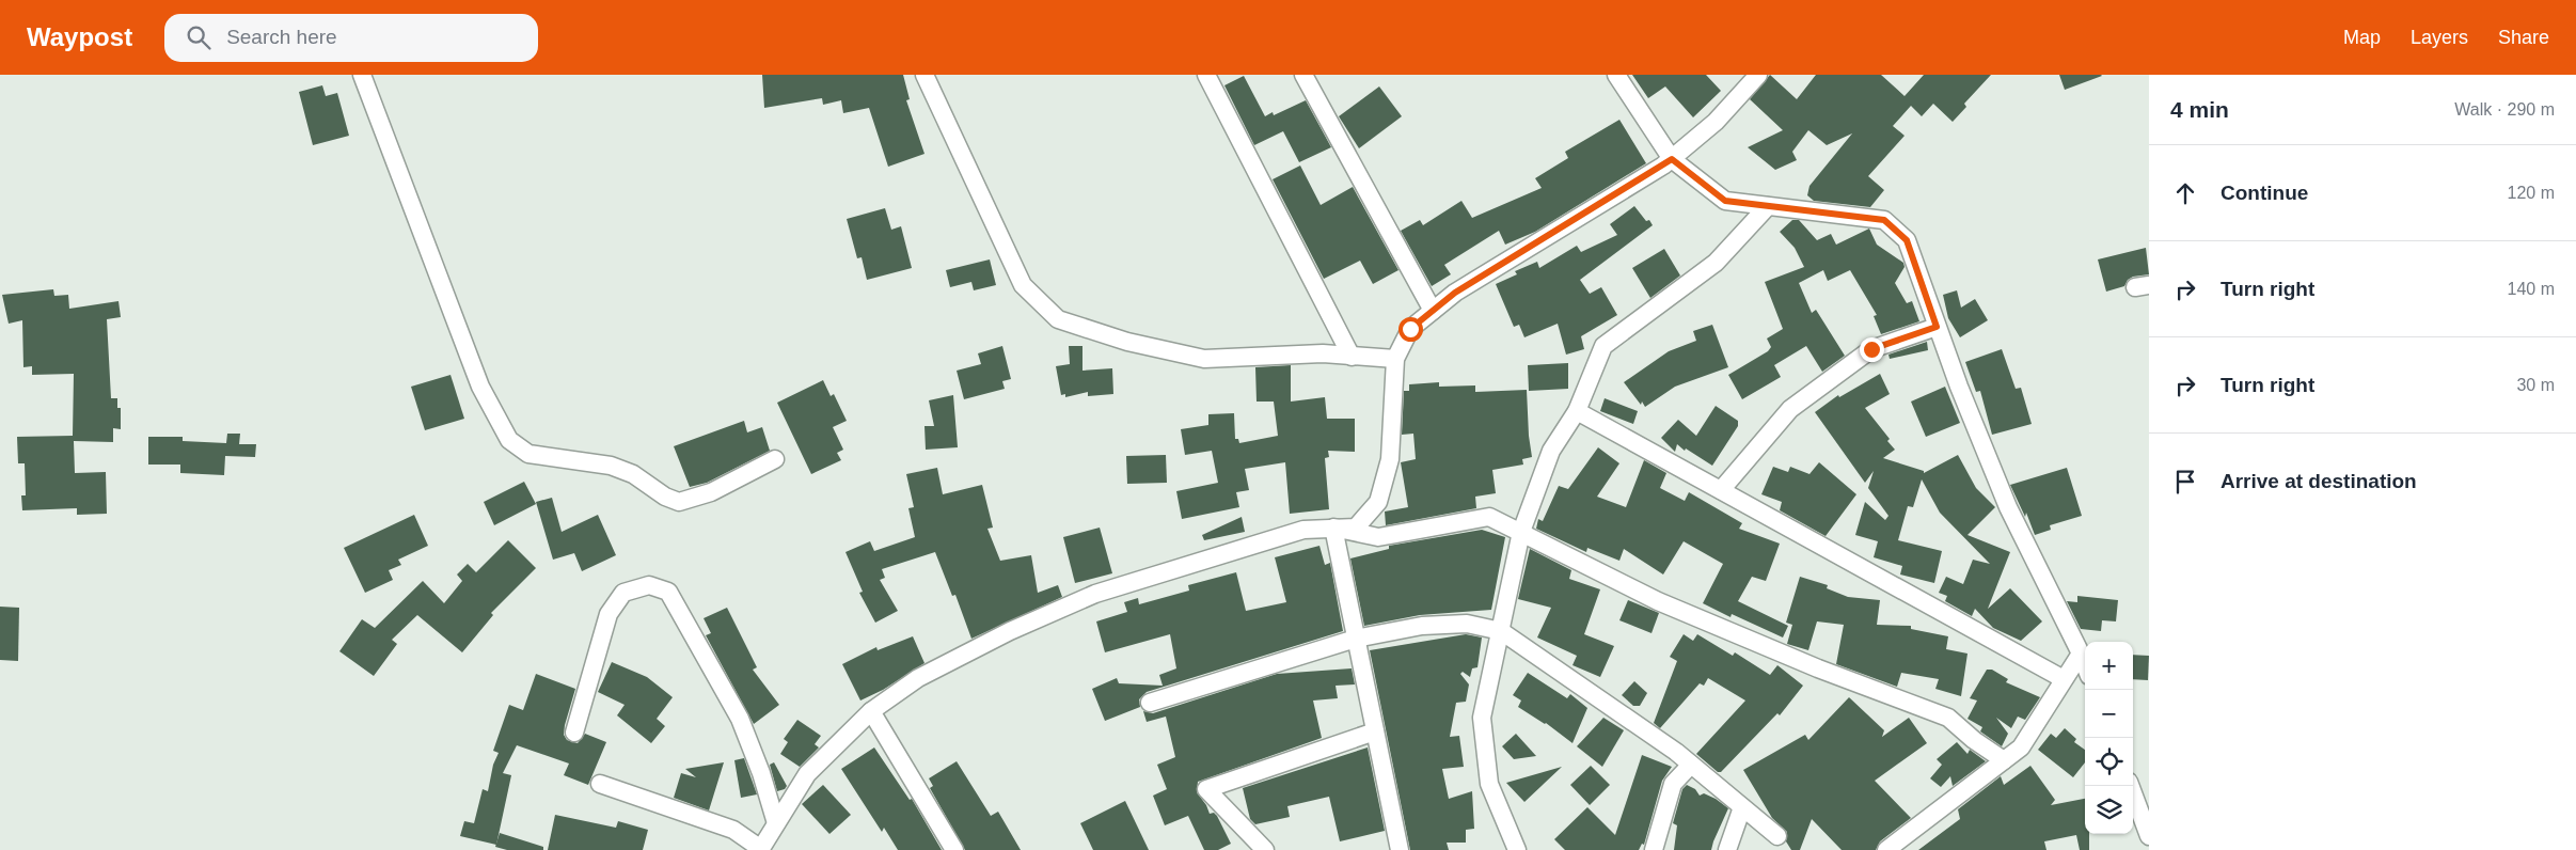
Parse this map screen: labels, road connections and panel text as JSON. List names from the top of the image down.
{
  "page": {
    "header": "Waypost",
    "search": "Search here",
    "nav": ["Map", "Layers", "Share"],
    "heading": ["4 min", "Walk · 290 m"],
    "list": [
      ["Continue", "120 m"],
      ["Turn right", "140 m"],
      ["Turn right", "30 m"],
      "Arrive at destination"
    ],
    "map_buttons": ["+", "−"]
  }
}
